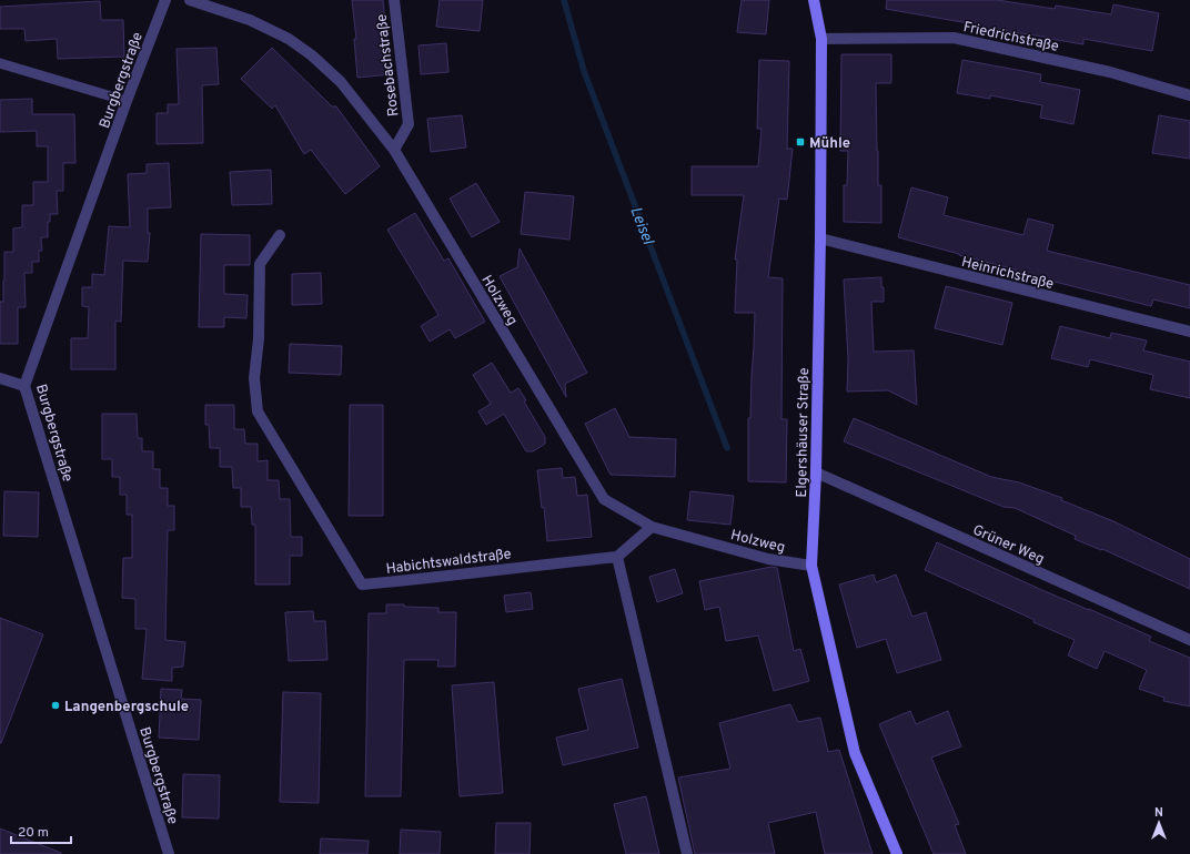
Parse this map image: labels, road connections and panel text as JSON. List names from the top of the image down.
{
  "streets": {
    "street": [
      "Friedrichstraße",
      "Rosebachstraße",
      "Burgbergstraße",
      "Heinrichstraße",
      "Holzweg",
      "Elgershäuser Straße",
      "Grüner Weg",
      "Habichtswaldstraße"
    ]
  },
  "crossings": [
    ["Friedrichstraße", "Elgershäuser Straße"],
    ["Rosebachstraße", "Holzweg"],
    ["Heinrichstraße", "Elgershäuser Straße"],
    ["Holzweg", "Elgershäuser Straße"],
    ["Elgershäuser Straße", "Grüner Weg"]
  ],
  "water": ["Leisel"],
  "places": {
    "transit": ["Mühle"],
    "other": ["Langenbergschule"]
  },
  "scale_bar": "20 m",
  "north": "top"
}
